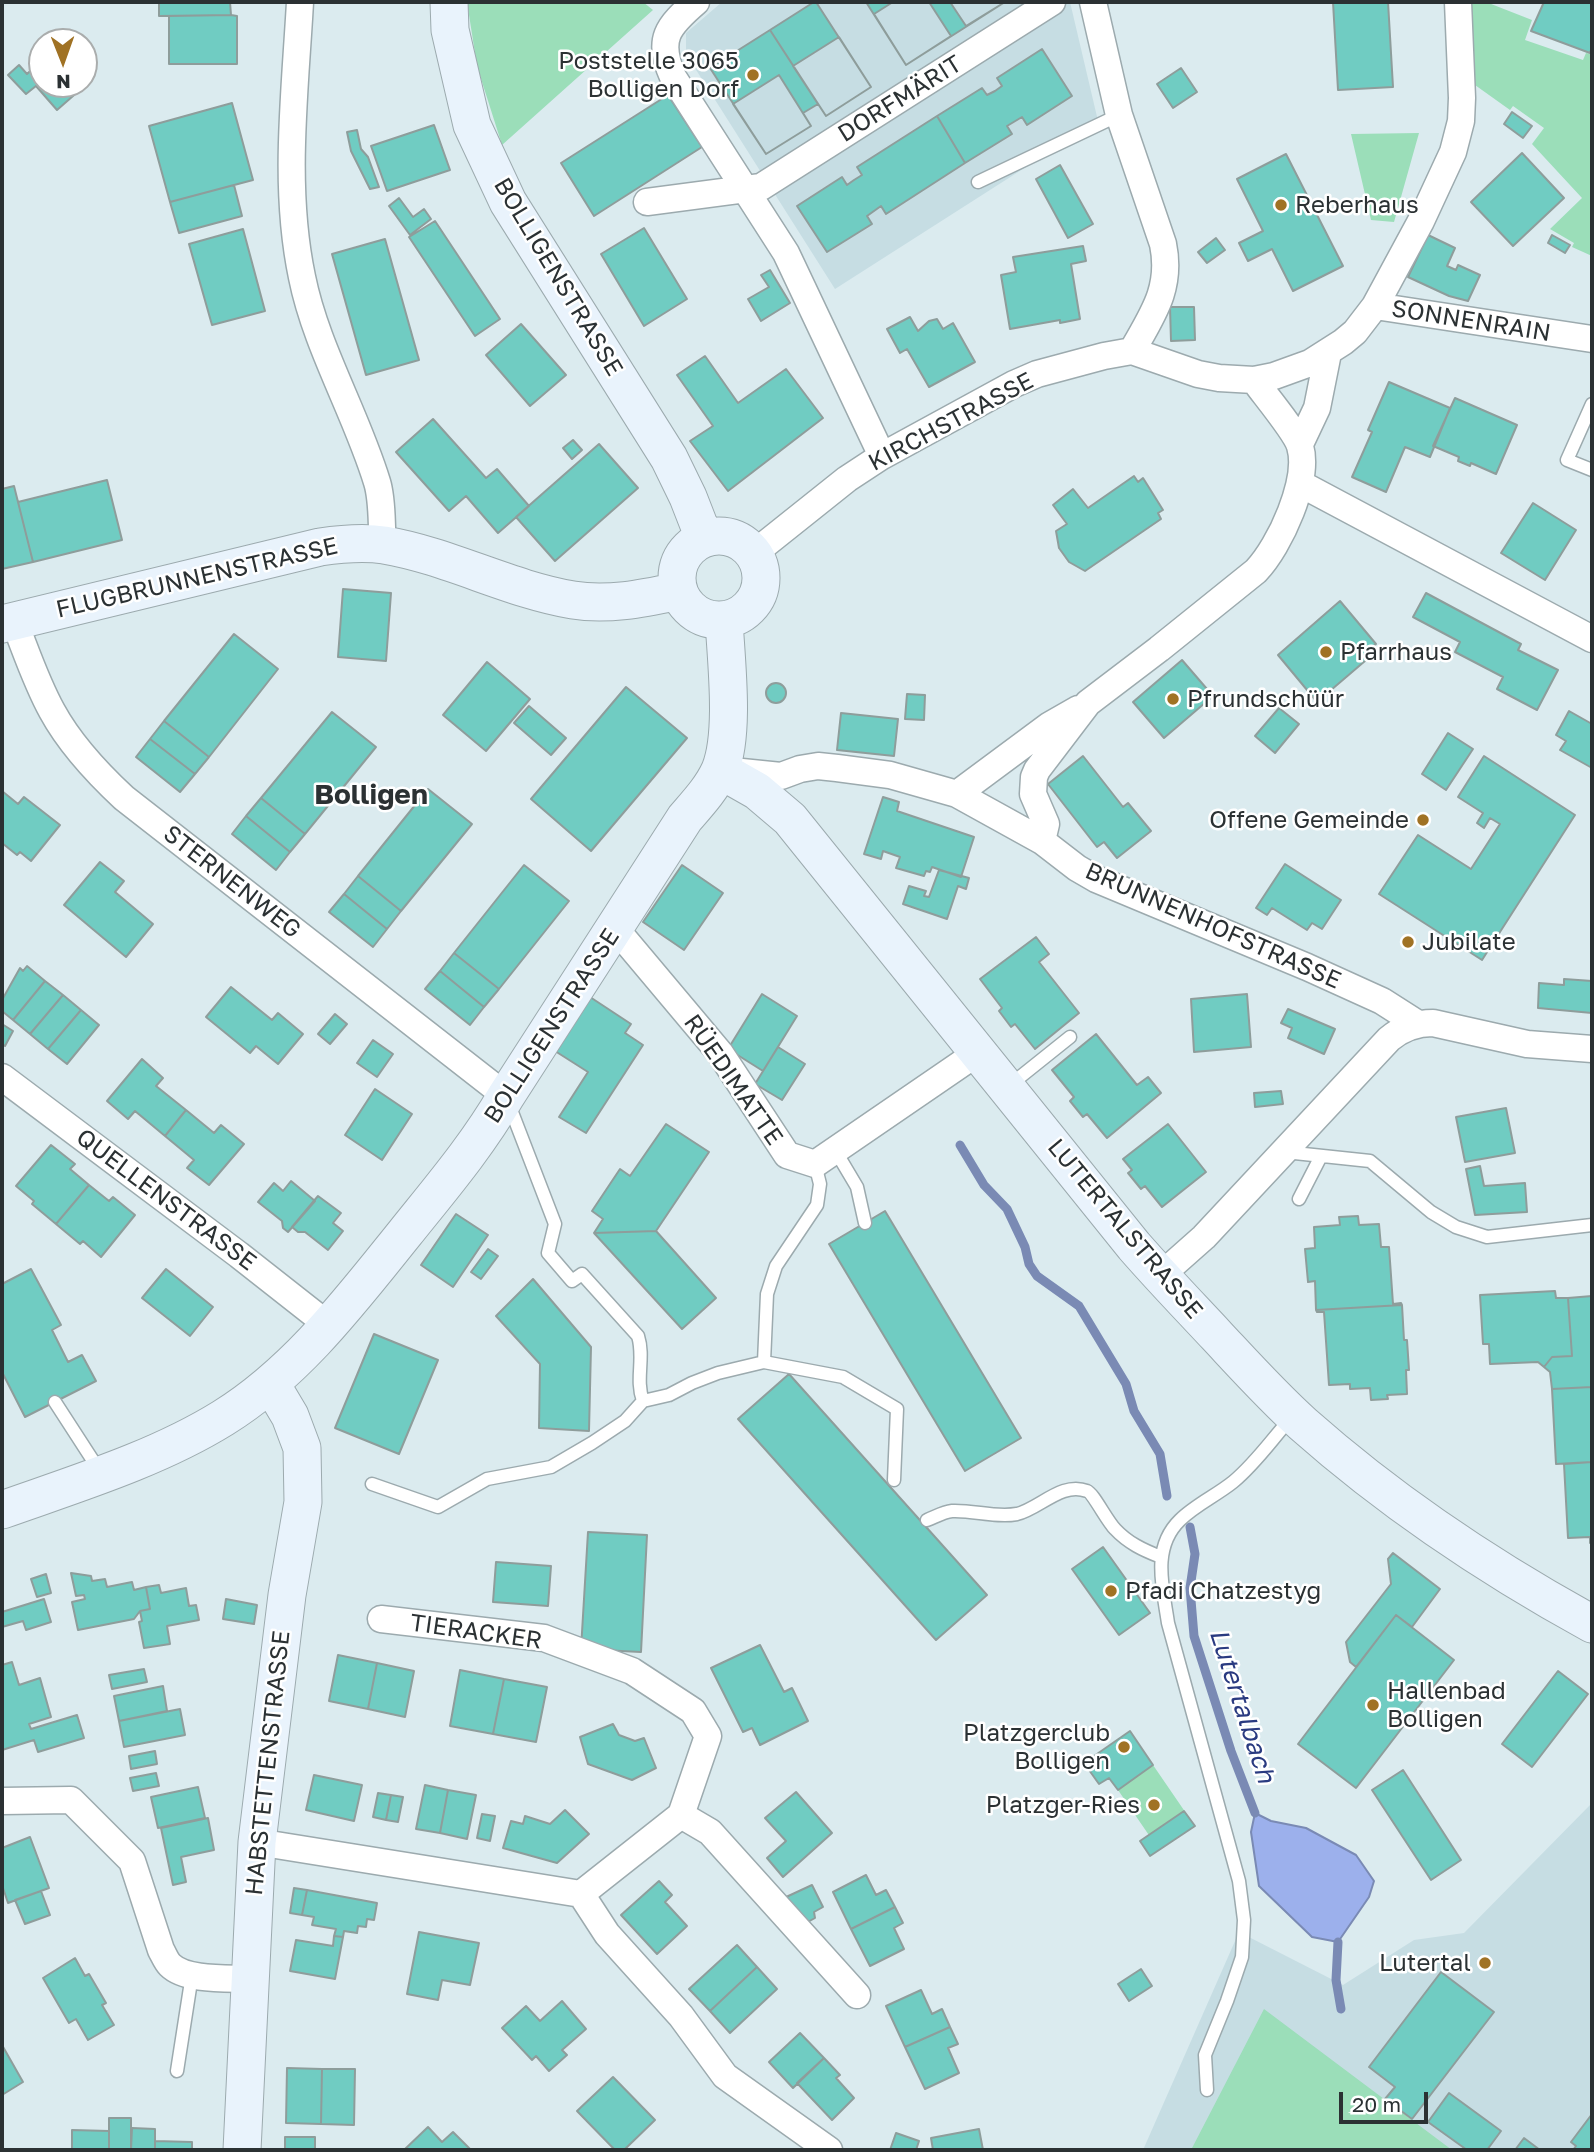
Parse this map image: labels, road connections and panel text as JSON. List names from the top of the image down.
{
  "streets": {
    "street": [
      "DORFMÄRIT",
      "BOLLIGENSTRASSE",
      "SONNENRAIN",
      "KIRCHSTRASSE",
      "FLUGBRUNNENSTRASSE",
      "STERNENWEG",
      "BRUNNENHOFSTRASSE",
      "RÜEDIMATTE",
      "QUELLENSTRASSE",
      "LUTERTALSTRASSE",
      "TIERACKER",
      "HABSTETTENSTRASSE"
    ]
  },
  "crossings": [
    ["BOLLIGENSTRASSE", "KIRCHSTRASSE"],
    ["BOLLIGENSTRASSE", "FLUGBRUNNENSTRASSE"],
    ["BOLLIGENSTRASSE", "STERNENWEG"],
    ["BOLLIGENSTRASSE", "BRUNNENHOFSTRASSE"],
    ["BOLLIGENSTRASSE", "RÜEDIMATTE"],
    ["BOLLIGENSTRASSE", "QUELLENSTRASSE"],
    ["BOLLIGENSTRASSE", "LUTERTALSTRASSE"],
    ["BOLLIGENSTRASSE", "HABSTETTENSTRASSE"],
    ["KIRCHSTRASSE", "FLUGBRUNNENSTRASSE"],
    ["FLUGBRUNNENSTRASSE", "STERNENWEG"],
    ["BRUNNENHOFSTRASSE", "LUTERTALSTRASSE"]
  ],
  "districts": ["Bolligen"],
  "water": ["Lutertalbach"],
  "places": [
    "Poststelle 3065 Bolligen Dorf",
    "Reberhaus",
    "Pfarrhaus",
    "Pfrundschüür",
    "Offene Gemeinde",
    "Jubilate",
    "Pfadi Chatzestyg",
    "Hallenbad Bolligen",
    "Platzgerclub Bolligen",
    "Platzger-Ries",
    "Lutertal"
  ],
  "scale_bar": "20 m",
  "north": "bottom"
}
